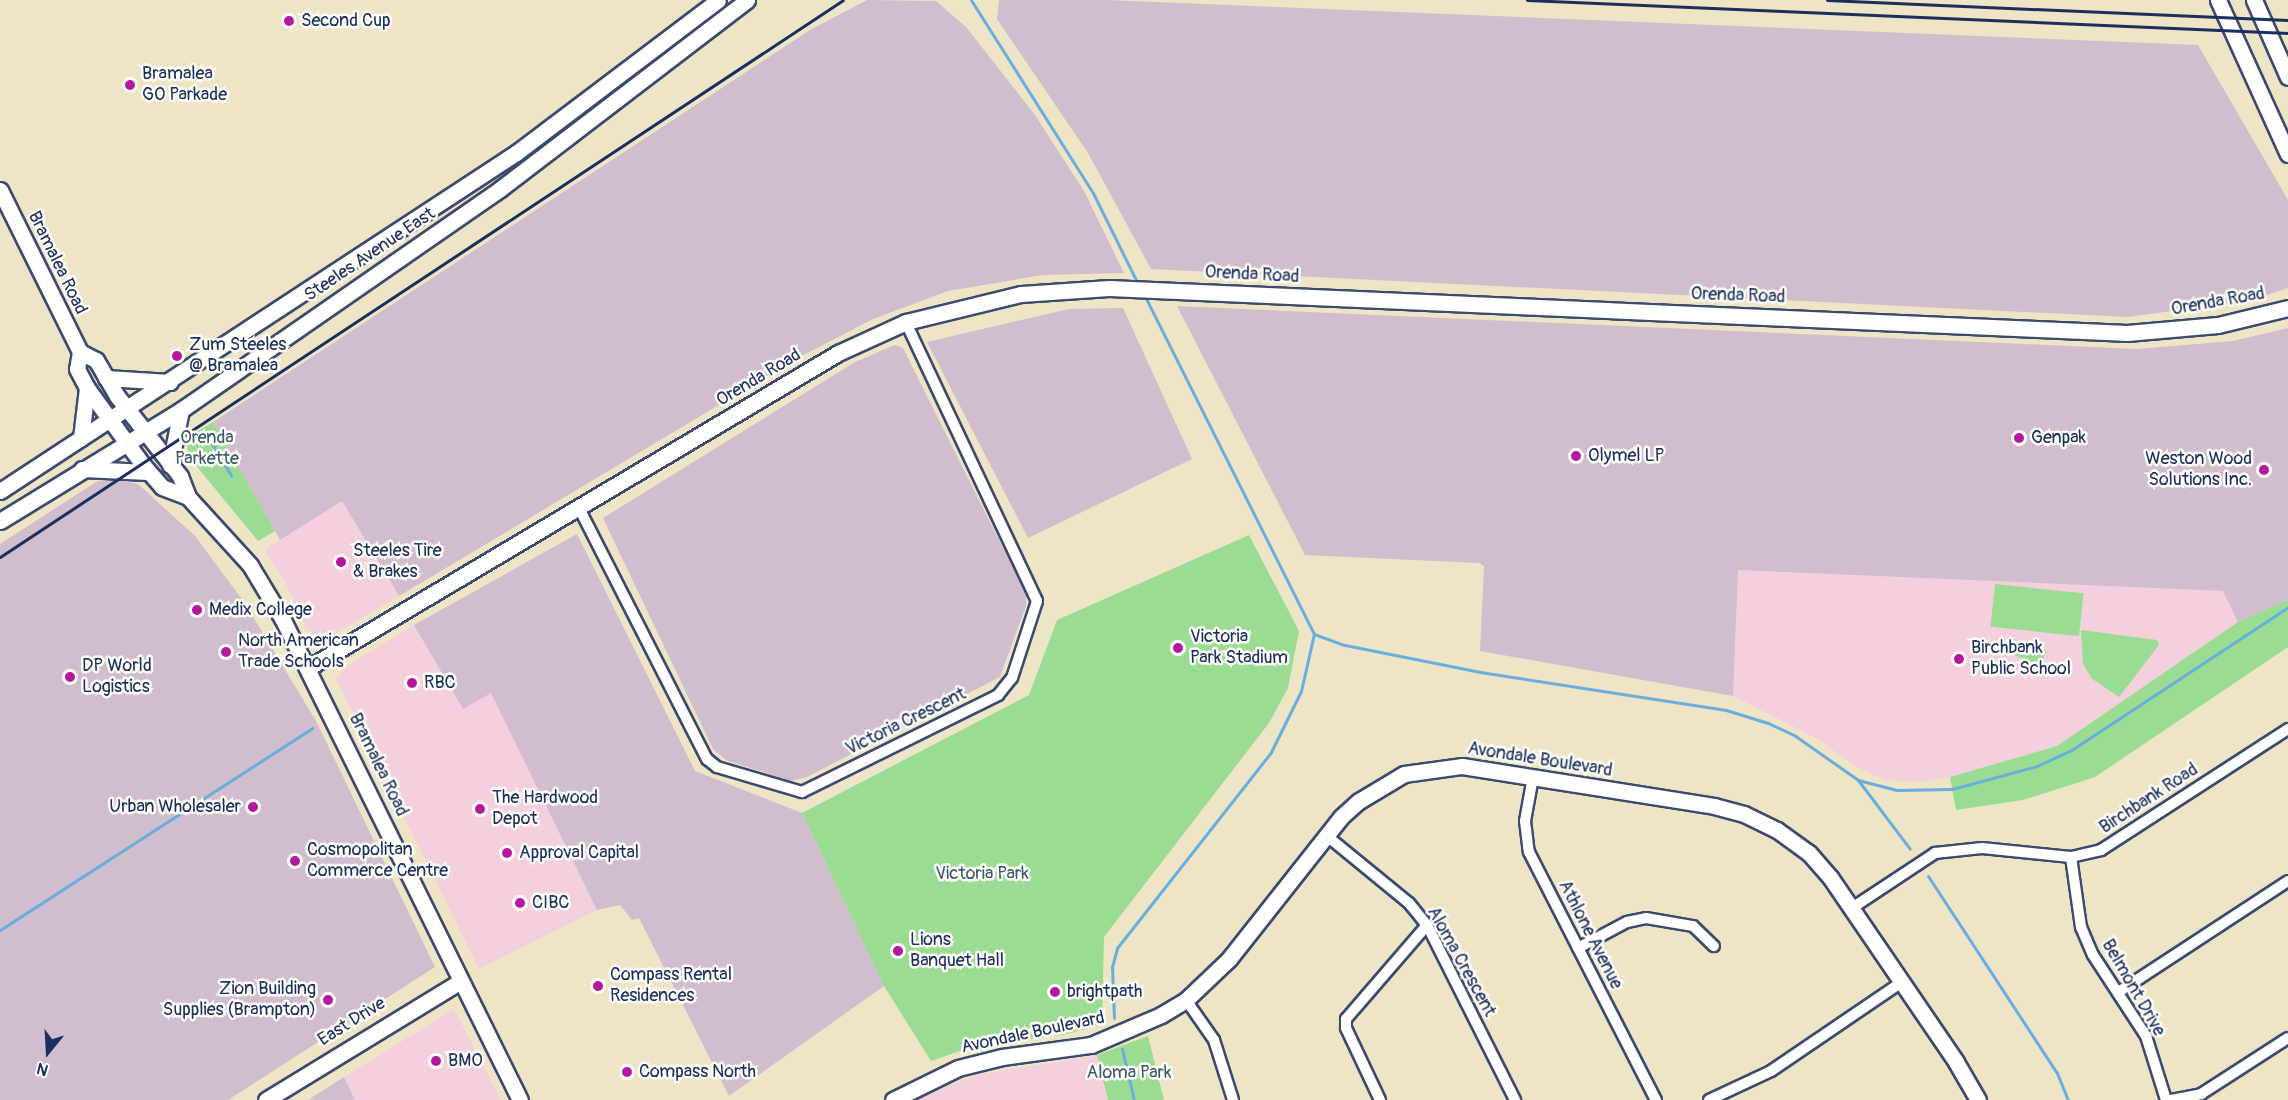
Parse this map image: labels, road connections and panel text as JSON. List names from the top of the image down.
{
  "streets": {
    "street": [
      "Steeles Avenue East",
      "Bramalea Road",
      "Orenda Road",
      "Victoria Crescent",
      "Avondale Boulevard",
      "Birchbank Road",
      "Athlone Avenue",
      "Aloma Crescent",
      "Belmont Drive",
      "East Drive"
    ]
  },
  "crossings": [
    ["Steeles Avenue East", "Bramalea Road"],
    ["Bramalea Road", "Orenda Road"],
    ["Bramalea Road", "East Drive"],
    ["Orenda Road", "Victoria Crescent"],
    ["Avondale Boulevard", "Birchbank Road"],
    ["Avondale Boulevard", "Athlone Avenue"],
    ["Avondale Boulevard", "Aloma Crescent"],
    ["Birchbank Road", "Belmont Drive"]
  ],
  "parks": ["Orenda Parkette", "Victoria Park", "Aloma Park"],
  "places": [
    "Second Cup",
    "Bramalea GO Parkade",
    "Zum Steeles @ Bramalea",
    "Genpak",
    "Olymel LP",
    "Weston Wood Solutions Inc.",
    "Steeles Tire & Brakes",
    "Medix College",
    "Victoria Park Stadium",
    "North American Trade Schools",
    "Birchbank Public School",
    "DP World Logistics",
    "RBC",
    "Urban Wholesaler",
    "The Hardwood Depot",
    "Approval Capital",
    "Cosmopolitan Commerce Centre",
    "CIBC",
    "Lions Banquet Hall",
    "Compass Rental Residences",
    "brightpath",
    "Zion Building Supplies (Brampton)",
    "BMO",
    "Compass North"
  ],
  "north": "bottom"
}
